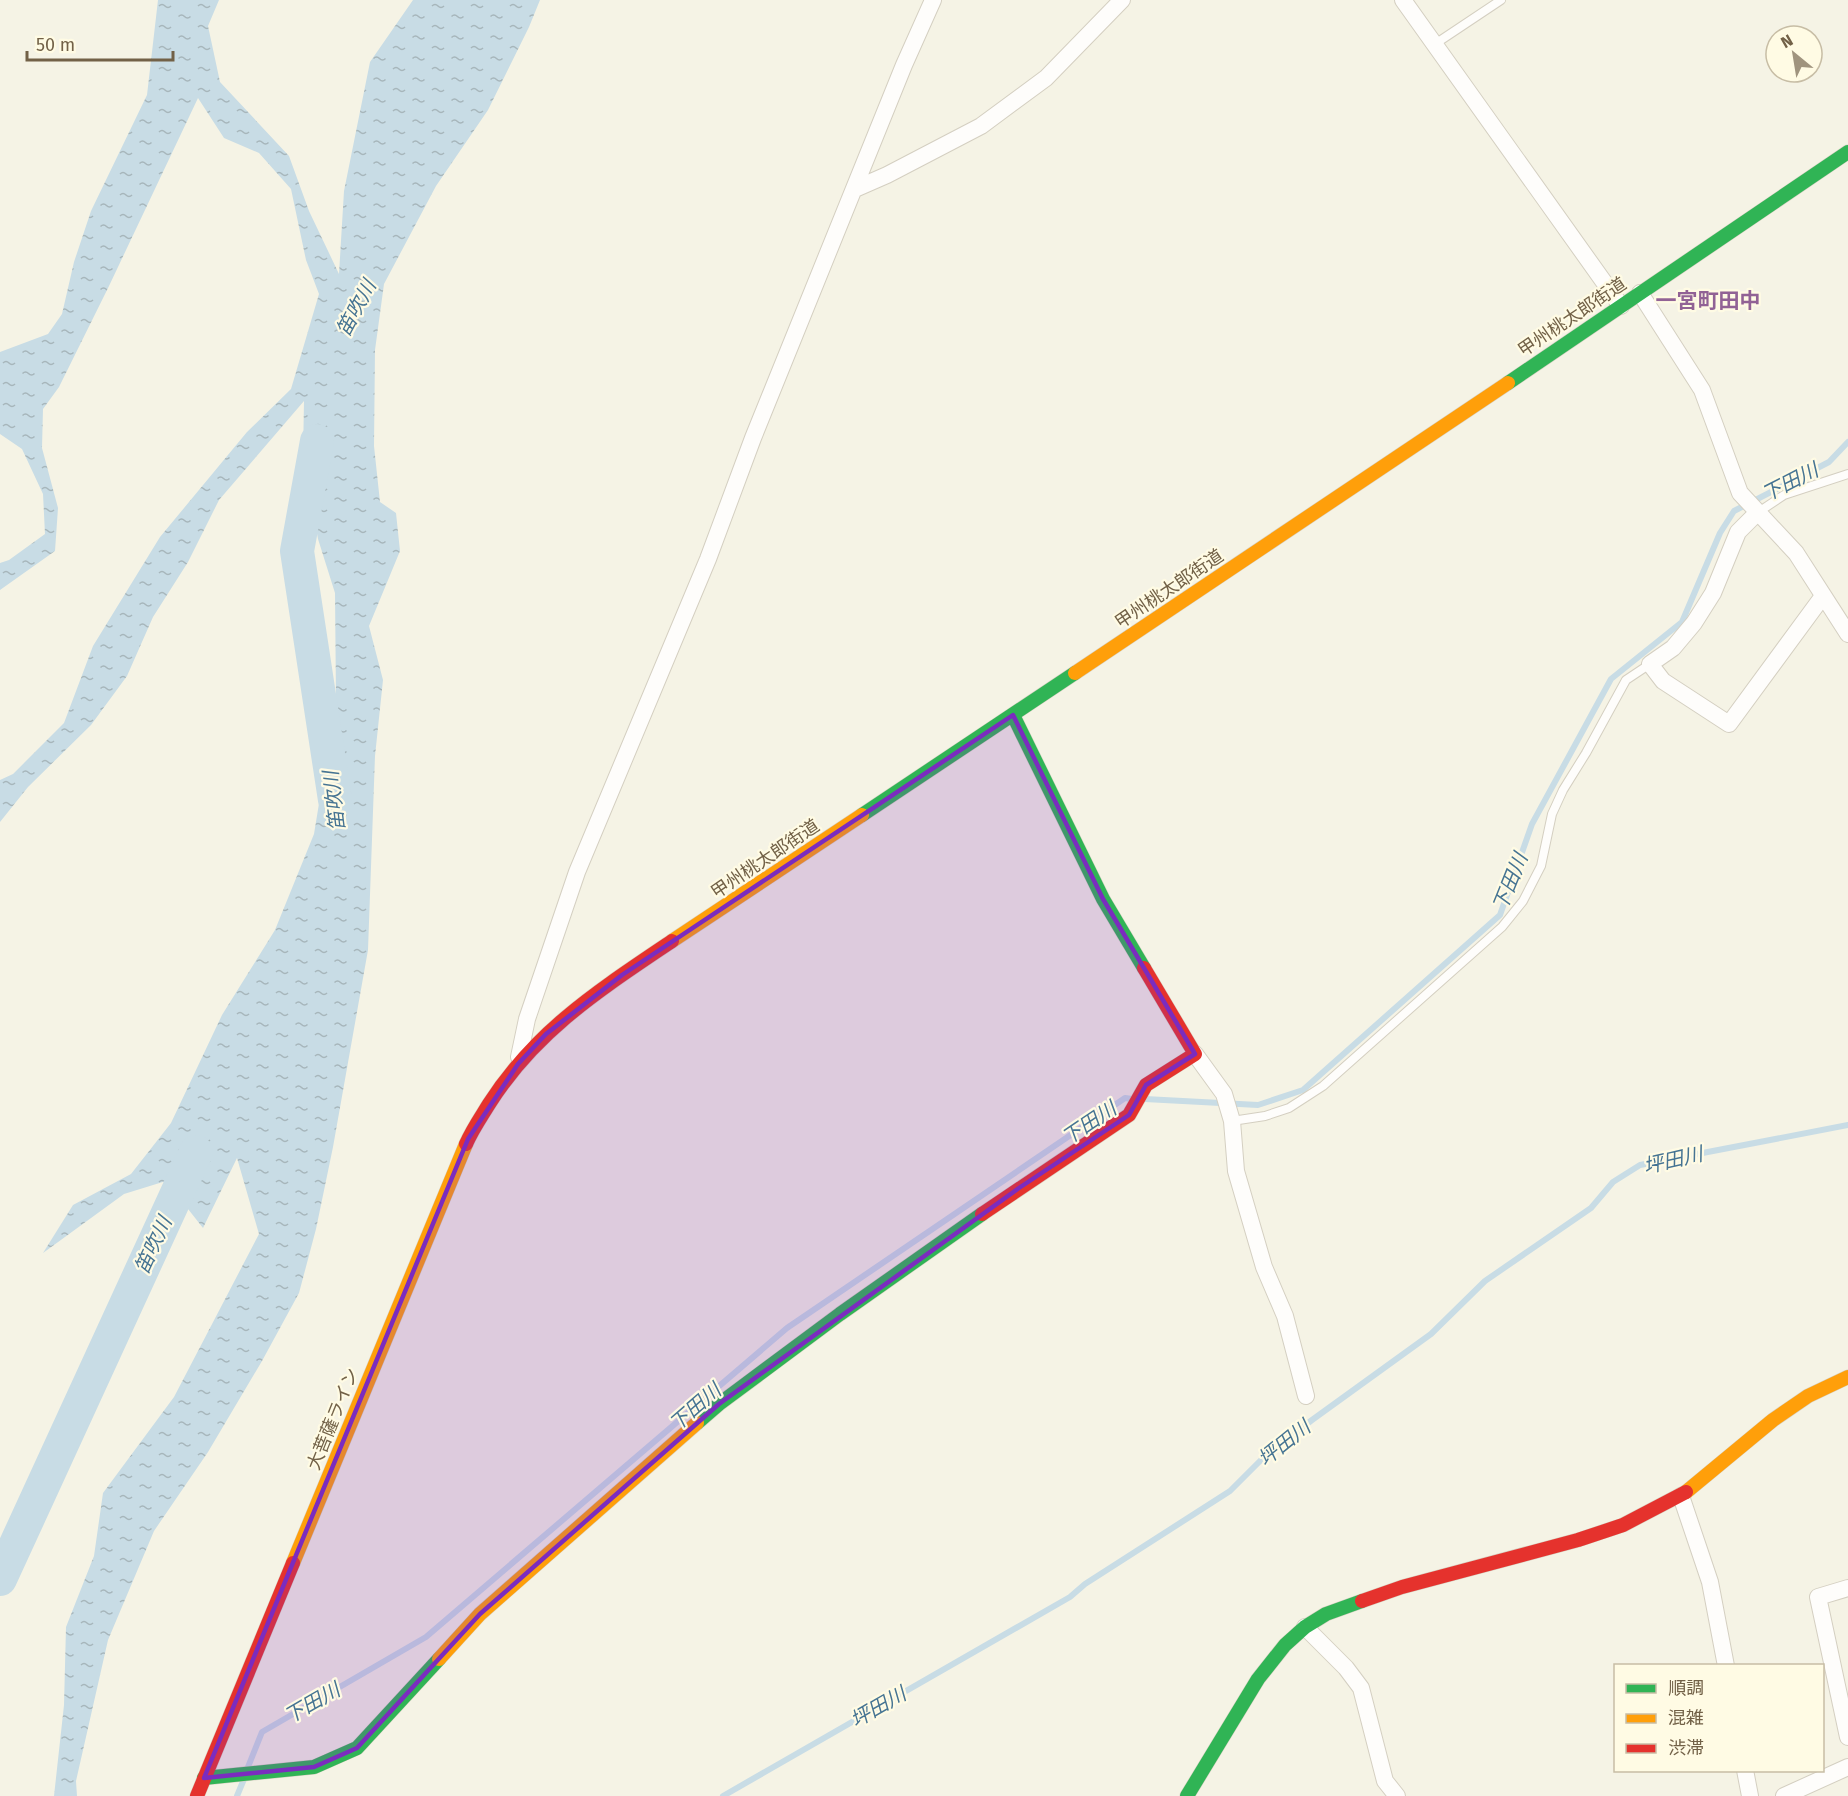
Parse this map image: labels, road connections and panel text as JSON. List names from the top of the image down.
{
  "streets": {
    "main road": ["甲州桃太郎街道", "大菩薩ライン"]
  },
  "crossings": [
    ["甲州桃太郎街道", "大菩薩ライン"]
  ],
  "districts": ["一宮町田中"],
  "water": ["笛吹川", "下田川", "坪田川"],
  "legend": ["順調", "混雑", "渋滞"],
  "scale_bar": "50 m",
  "north": "top left"
}
